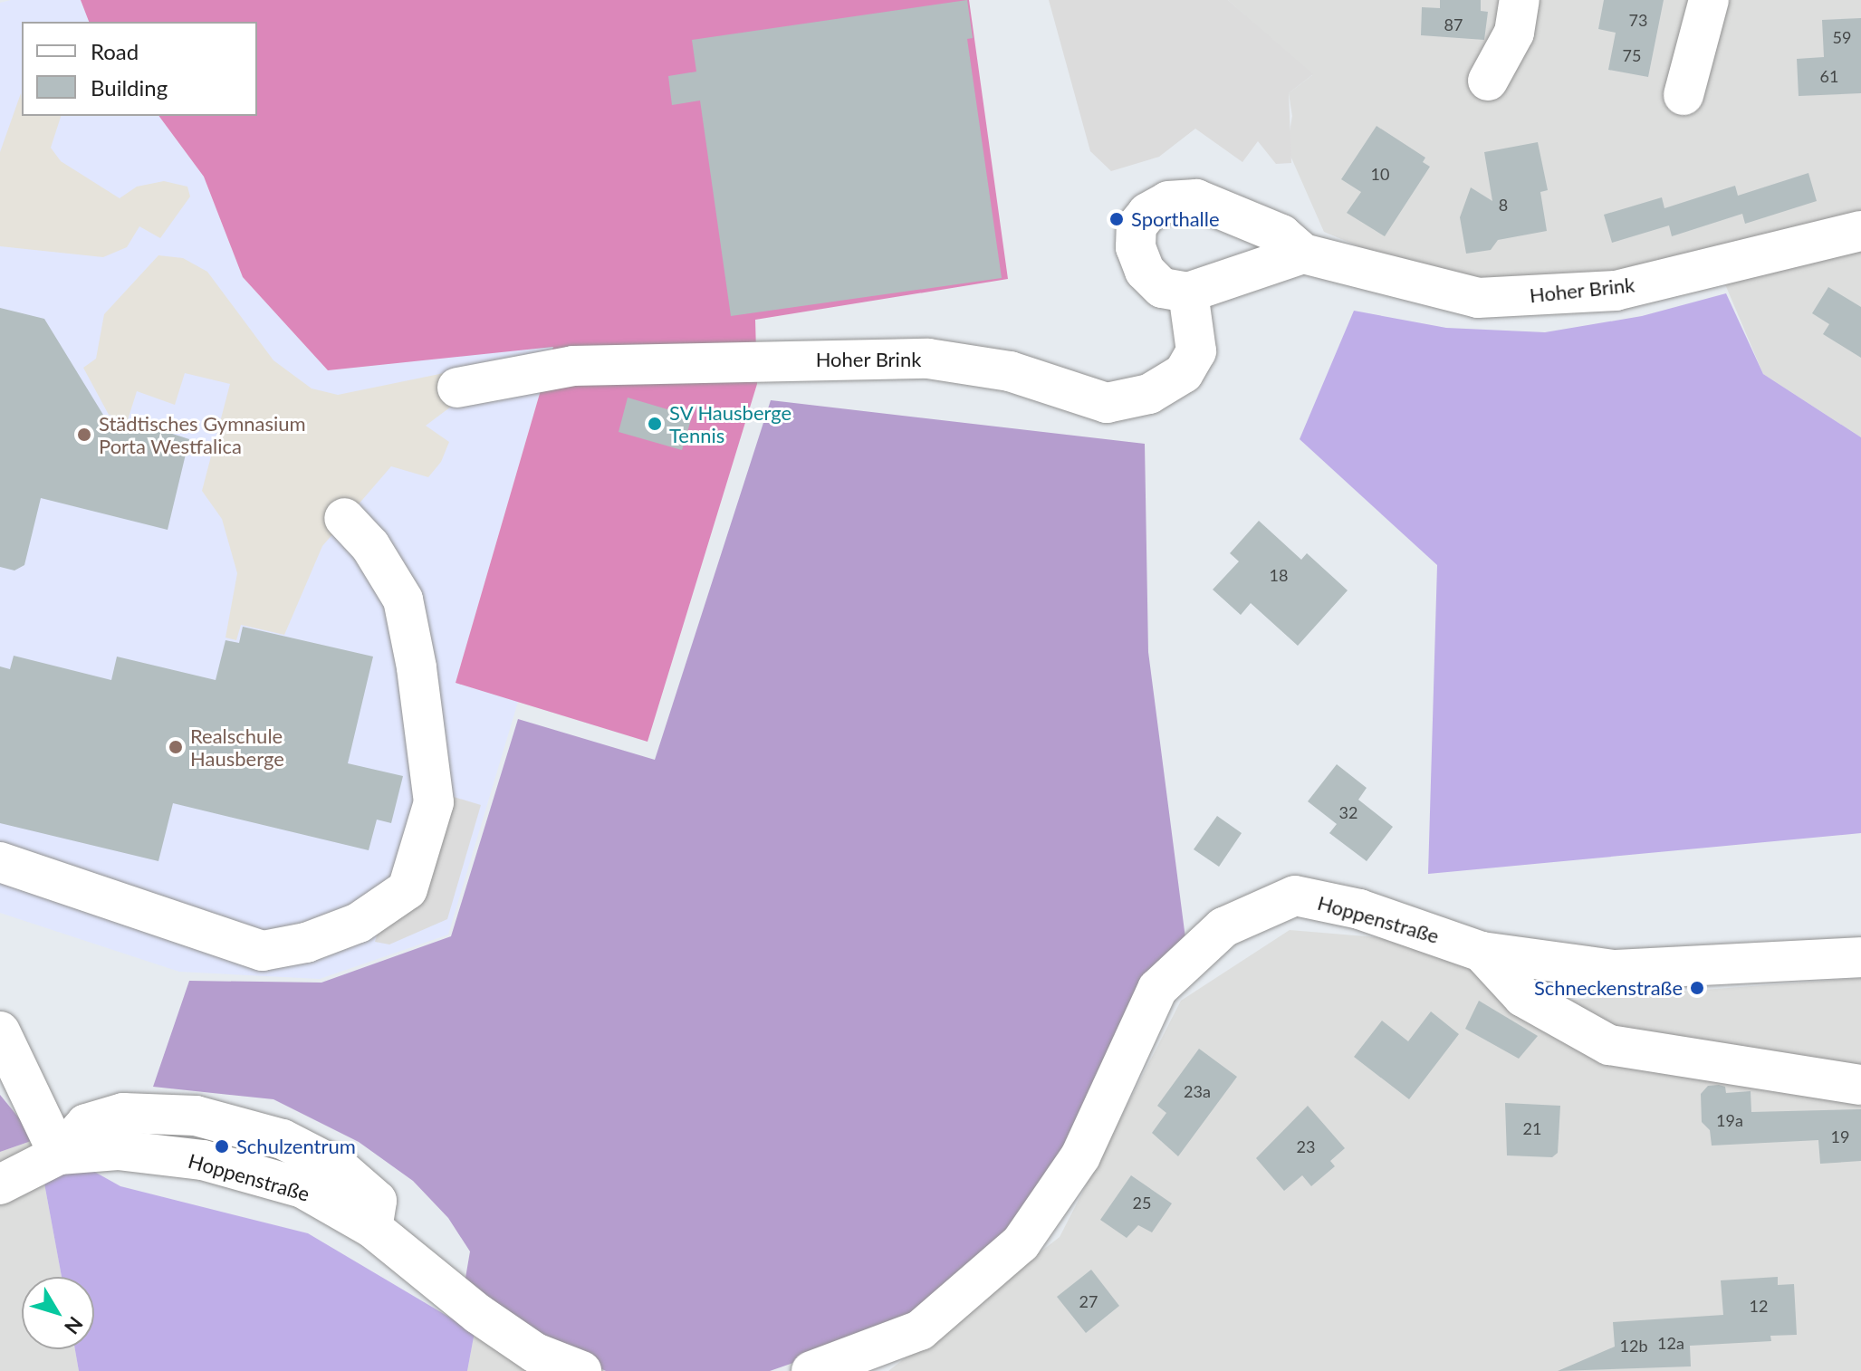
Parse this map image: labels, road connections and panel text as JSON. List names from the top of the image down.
{
  "streets": {
    "street": ["Hoher Brink", "Hoppenstraße"]
  },
  "places": [
    "Sporthalle",
    "SV Hausberge Tennis",
    "Städtisches Gymnasium Porta Westfalica",
    "Realschule Hausberge",
    "Schneckenstraße",
    "Schulzentrum"
  ],
  "house_numbers": [
    "73",
    "87",
    "59",
    "75",
    "61",
    "10",
    "8",
    "18",
    "32",
    "23a",
    "19a",
    "21",
    "19",
    "23",
    "25",
    "27",
    "12",
    "12a",
    "12b"
  ],
  "legend": ["Road", "Building"],
  "north": "bottom right"
}
